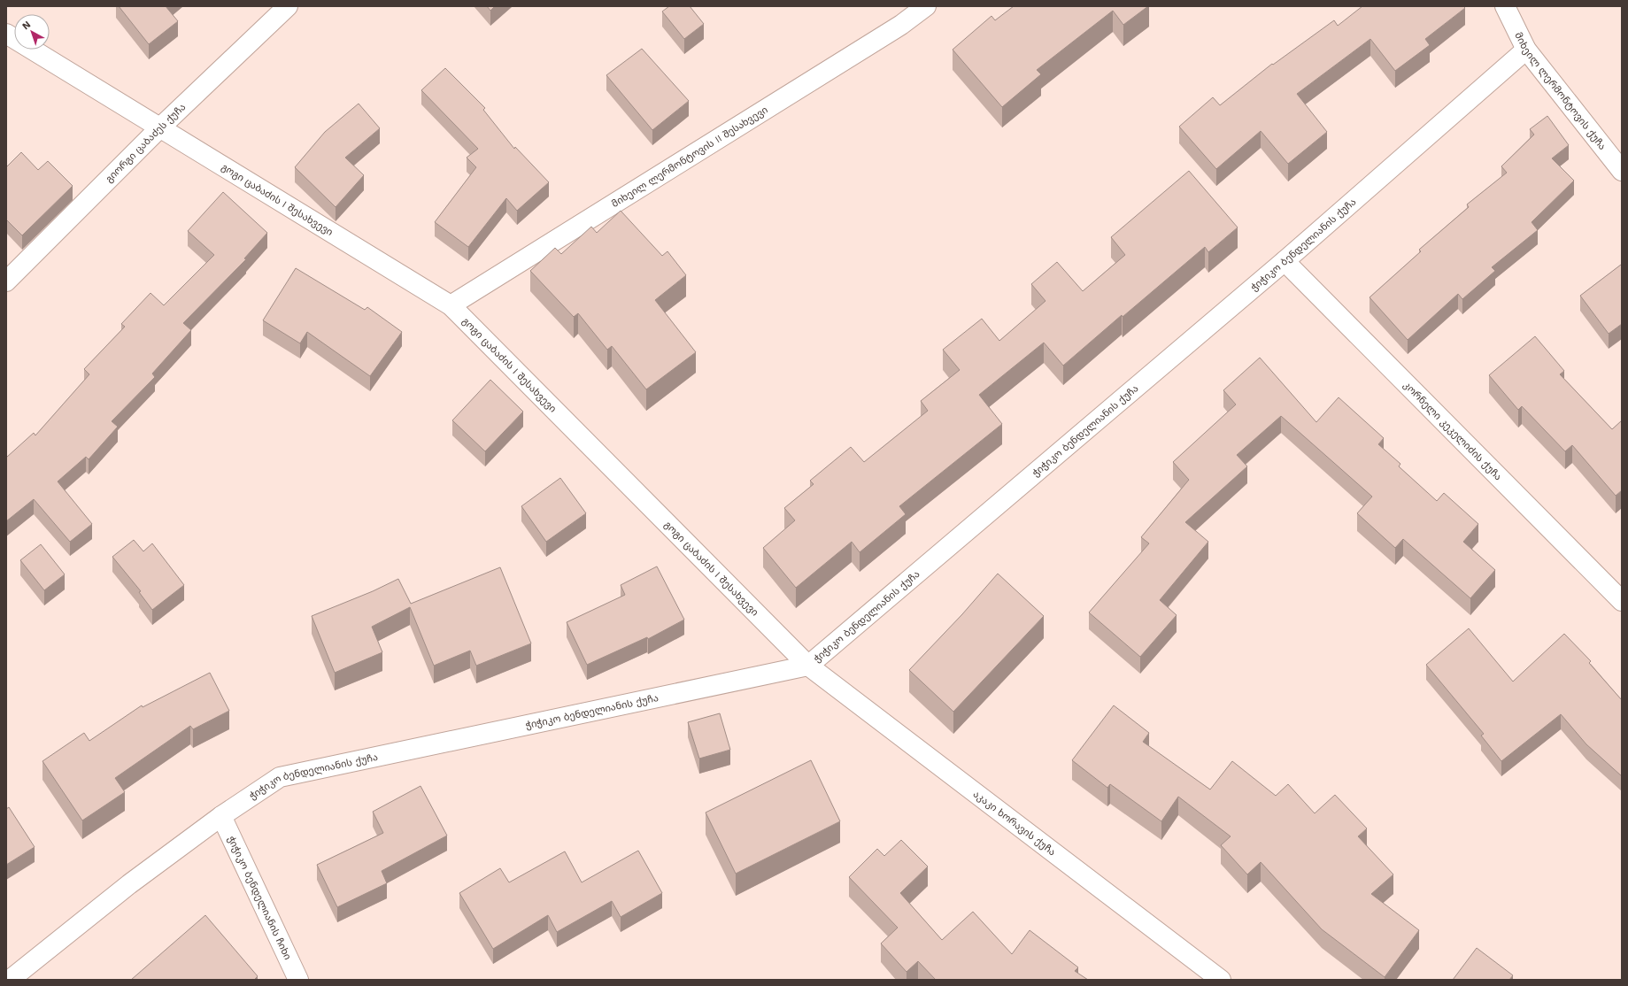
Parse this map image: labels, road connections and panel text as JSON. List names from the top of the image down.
{
  "streets": {
    "street": [
      "მიხეილ ლერმონტოვის ქუჩა",
      "გიორგი ცაბაძეს ქუჩა",
      "მიხეილ ლერმონტოვის II შესახვევი",
      "გოგი ცაბაძის I შესახვევი",
      "ჭიჭიკო ბენდელიანის ქუჩა",
      "კორნელი კეკელიძის ქუჩა",
      "აკაკი ხორავის ქუჩა",
      "ჭიჭიკო ბენდელიანის ჩიხი"
    ]
  },
  "crossings": [
    ["მიხეილ ლერმონტოვის ქუჩა", "ჭიჭიკო ბენდელიანის ქუჩა"],
    ["გიორგი ცაბაძეს ქუჩა", "გოგი ცაბაძის I შესახვევი"],
    ["მიხეილ ლერმონტოვის II შესახვევი", "გოგი ცაბაძის I შესახვევი"],
    ["გოგი ცაბაძის I შესახვევი", "ჭიჭიკო ბენდელიანის ქუჩა"],
    ["გოგი ცაბაძის I შესახვევი", "აკაკი ხორავის ქუჩა"],
    ["ჭიჭიკო ბენდელიანის ქუჩა", "კორნელი კეკელიძის ქუჩა"],
    ["ჭიჭიკო ბენდელიანის ქუჩა", "აკაკი ხორავის ქუჩა"],
    ["ჭიჭიკო ბენდელიანის ქუჩა", "ჭიჭიკო ბენდელიანის ჩიხი"]
  ],
  "north": "top left"
}
